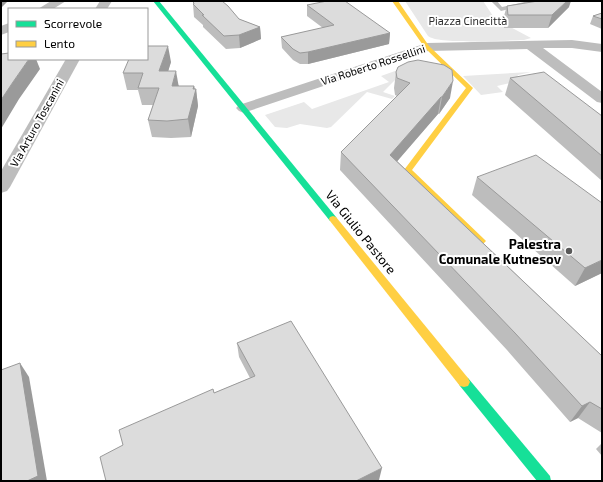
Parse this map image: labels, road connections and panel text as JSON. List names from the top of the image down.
{
  "streets": {
    "street": ["Via Roberto Rossellini", "Via Arturo Toscanini", "Via Giulio Pastore"]
  },
  "crossings": [
    ["Via Roberto Rossellini", "Via Giulio Pastore"]
  ],
  "parks": ["Piazza Cinecittà"],
  "places": ["Palestra Comunale Kutnesov"],
  "legend": ["Scorrevole", "Lento"]
}
